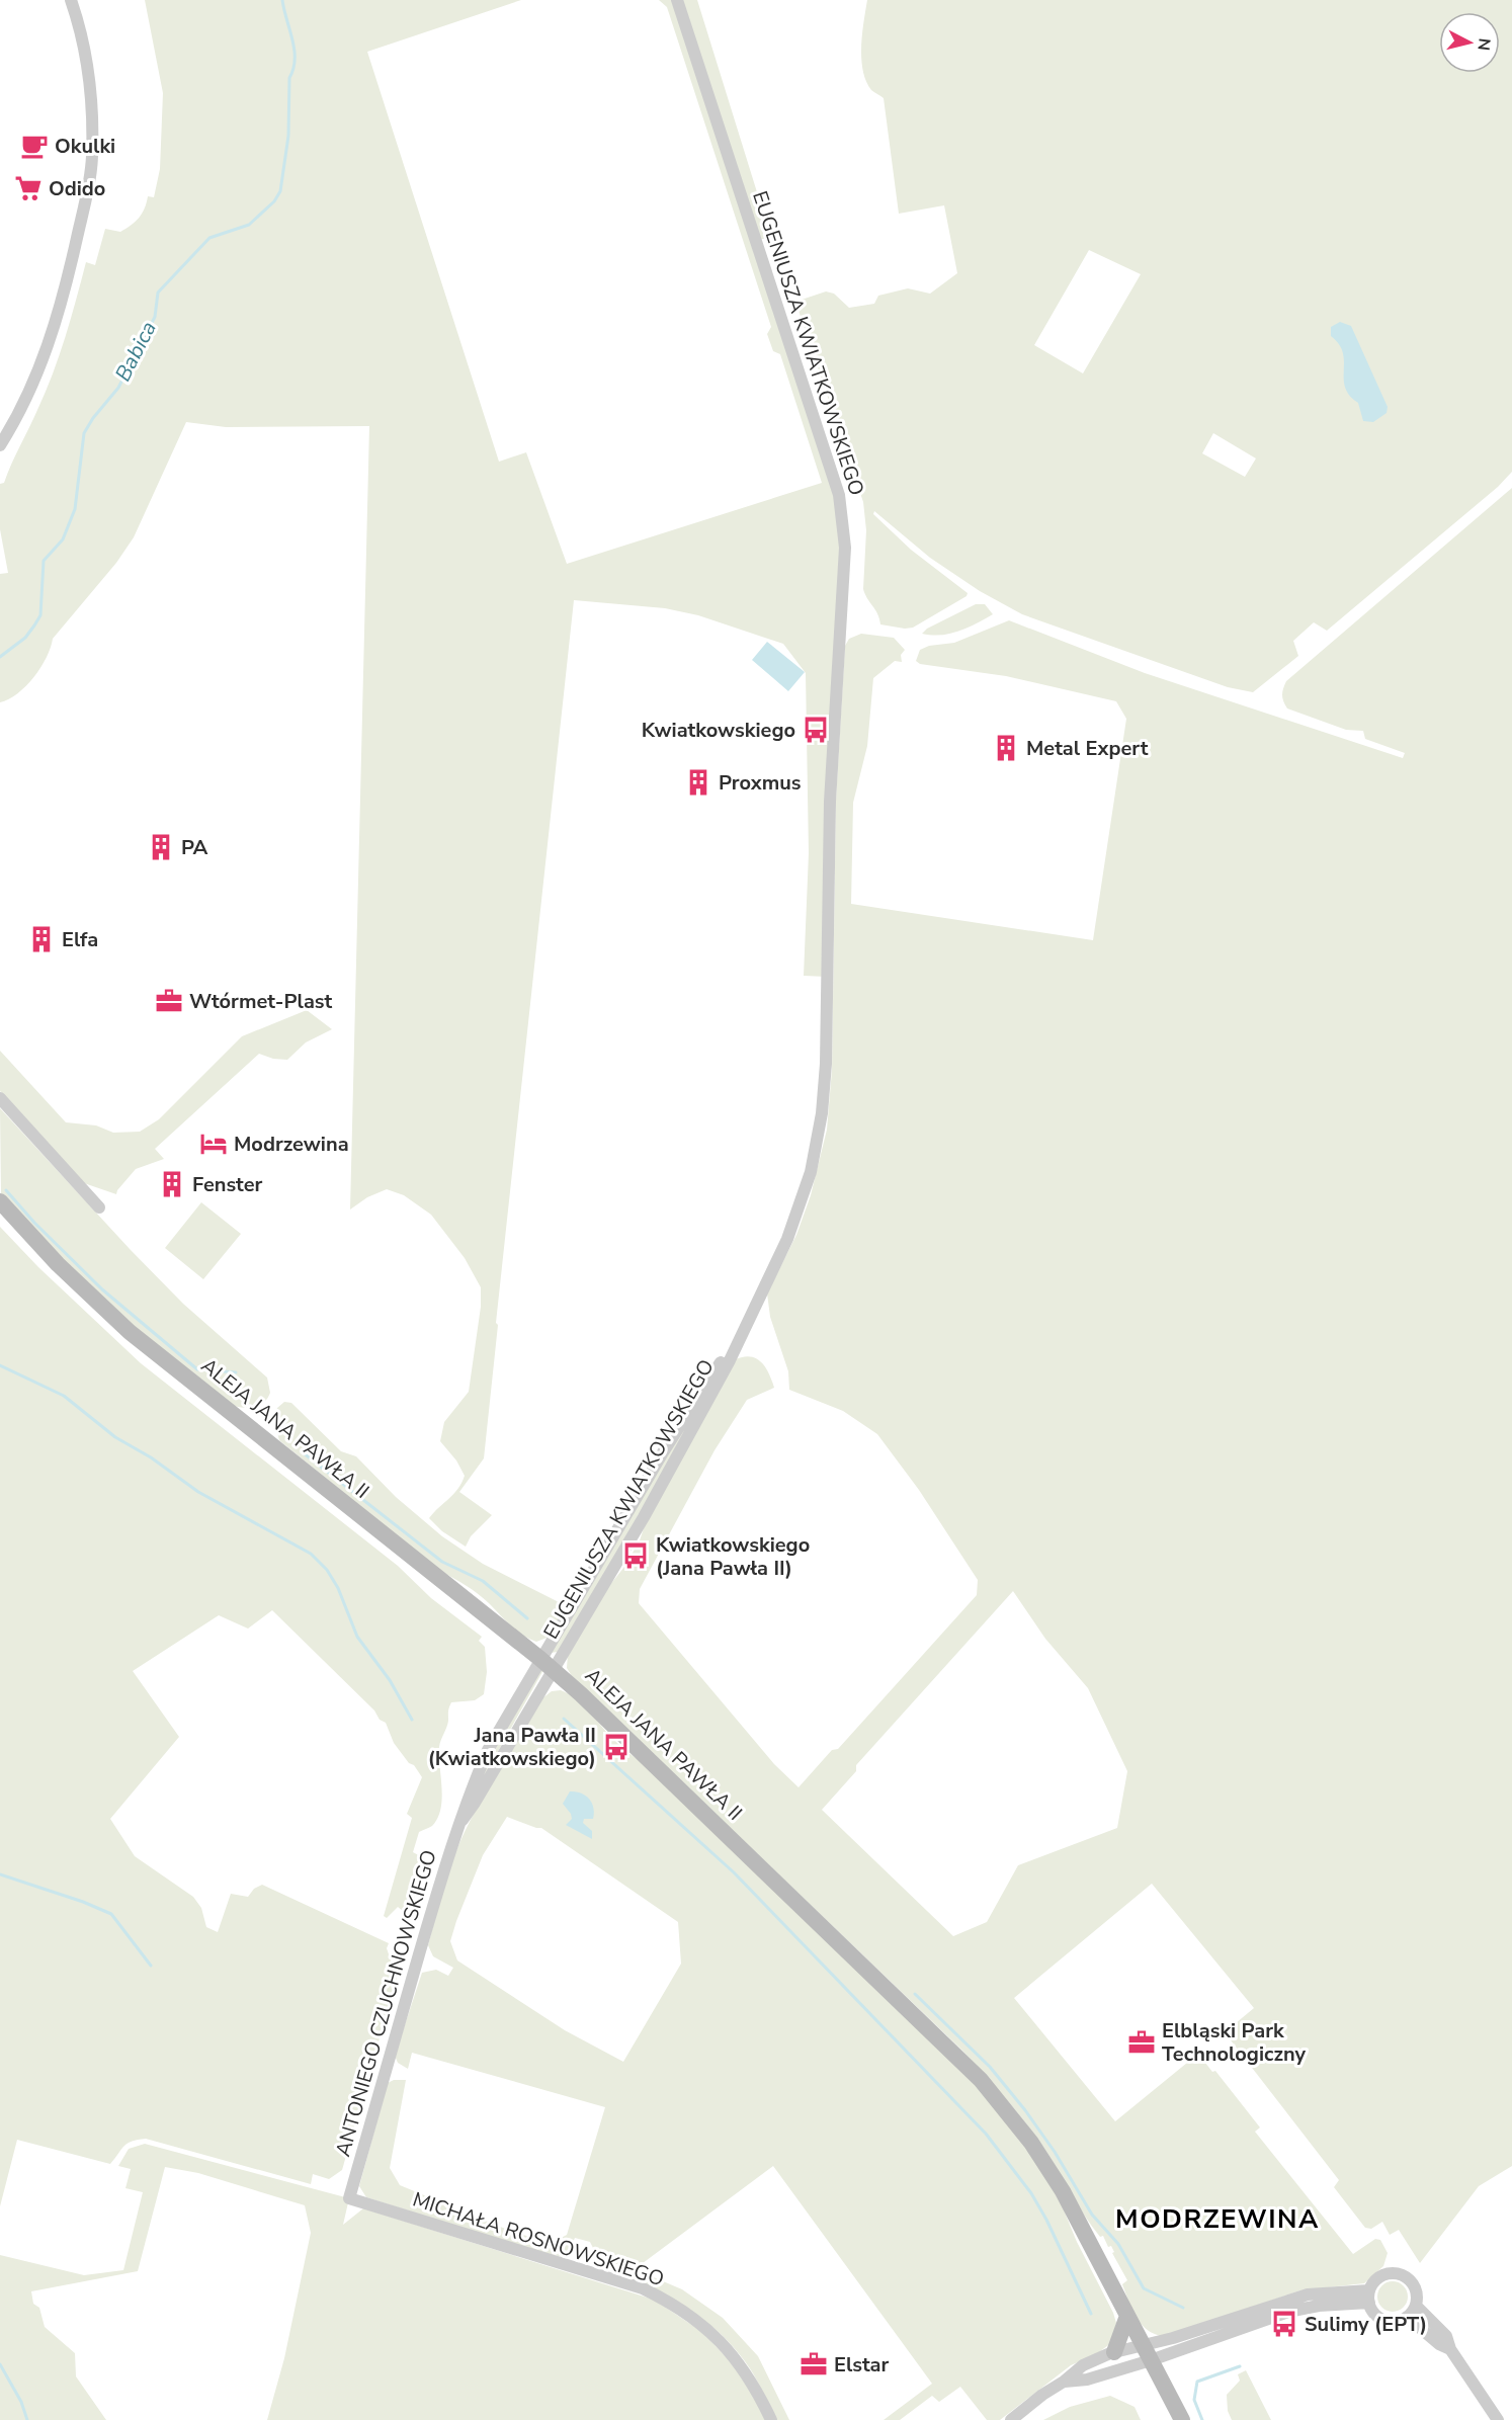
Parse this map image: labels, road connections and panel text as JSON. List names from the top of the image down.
{
  "streets": {
    "street": [
      "EUGENIUSZA KWIATKOWSKIEGO",
      "ALEJA JANA PAWŁA II",
      "ANTONIEGO CZUCHNOWSKIEGO",
      "MICHAŁA ROSNOWSKIEGO"
    ]
  },
  "crossings": [
    ["EUGENIUSZA KWIATKOWSKIEGO", "ALEJA JANA PAWŁA II"],
    ["EUGENIUSZA KWIATKOWSKIEGO", "ANTONIEGO CZUCHNOWSKIEGO"],
    ["ALEJA JANA PAWŁA II", "ANTONIEGO CZUCHNOWSKIEGO"],
    ["ANTONIEGO CZUCHNOWSKIEGO", "MICHAŁA ROSNOWSKIEGO"]
  ],
  "districts": ["MODRZEWINA"],
  "water": ["Babica"],
  "places": {
    "cafe": ["Okulki"],
    "supermarket": ["Odido"],
    "bus stop": [
      "Kwiatkowskiego",
      "Kwiatkowskiego (Jana Pawła II)",
      "Jana Pawła II (Kwiatkowskiego)",
      "Sulimy (EPT)"
    ],
    "building": [
      "Metal Expert",
      "Proxmus",
      "PA",
      "Elfa",
      "Fenster"
    ],
    "office": ["Wtórmet-Plast", "Elbląski Park Technologiczny", "Elstar"],
    "hotel": ["Modrzewina"]
  },
  "north": "right"
}
